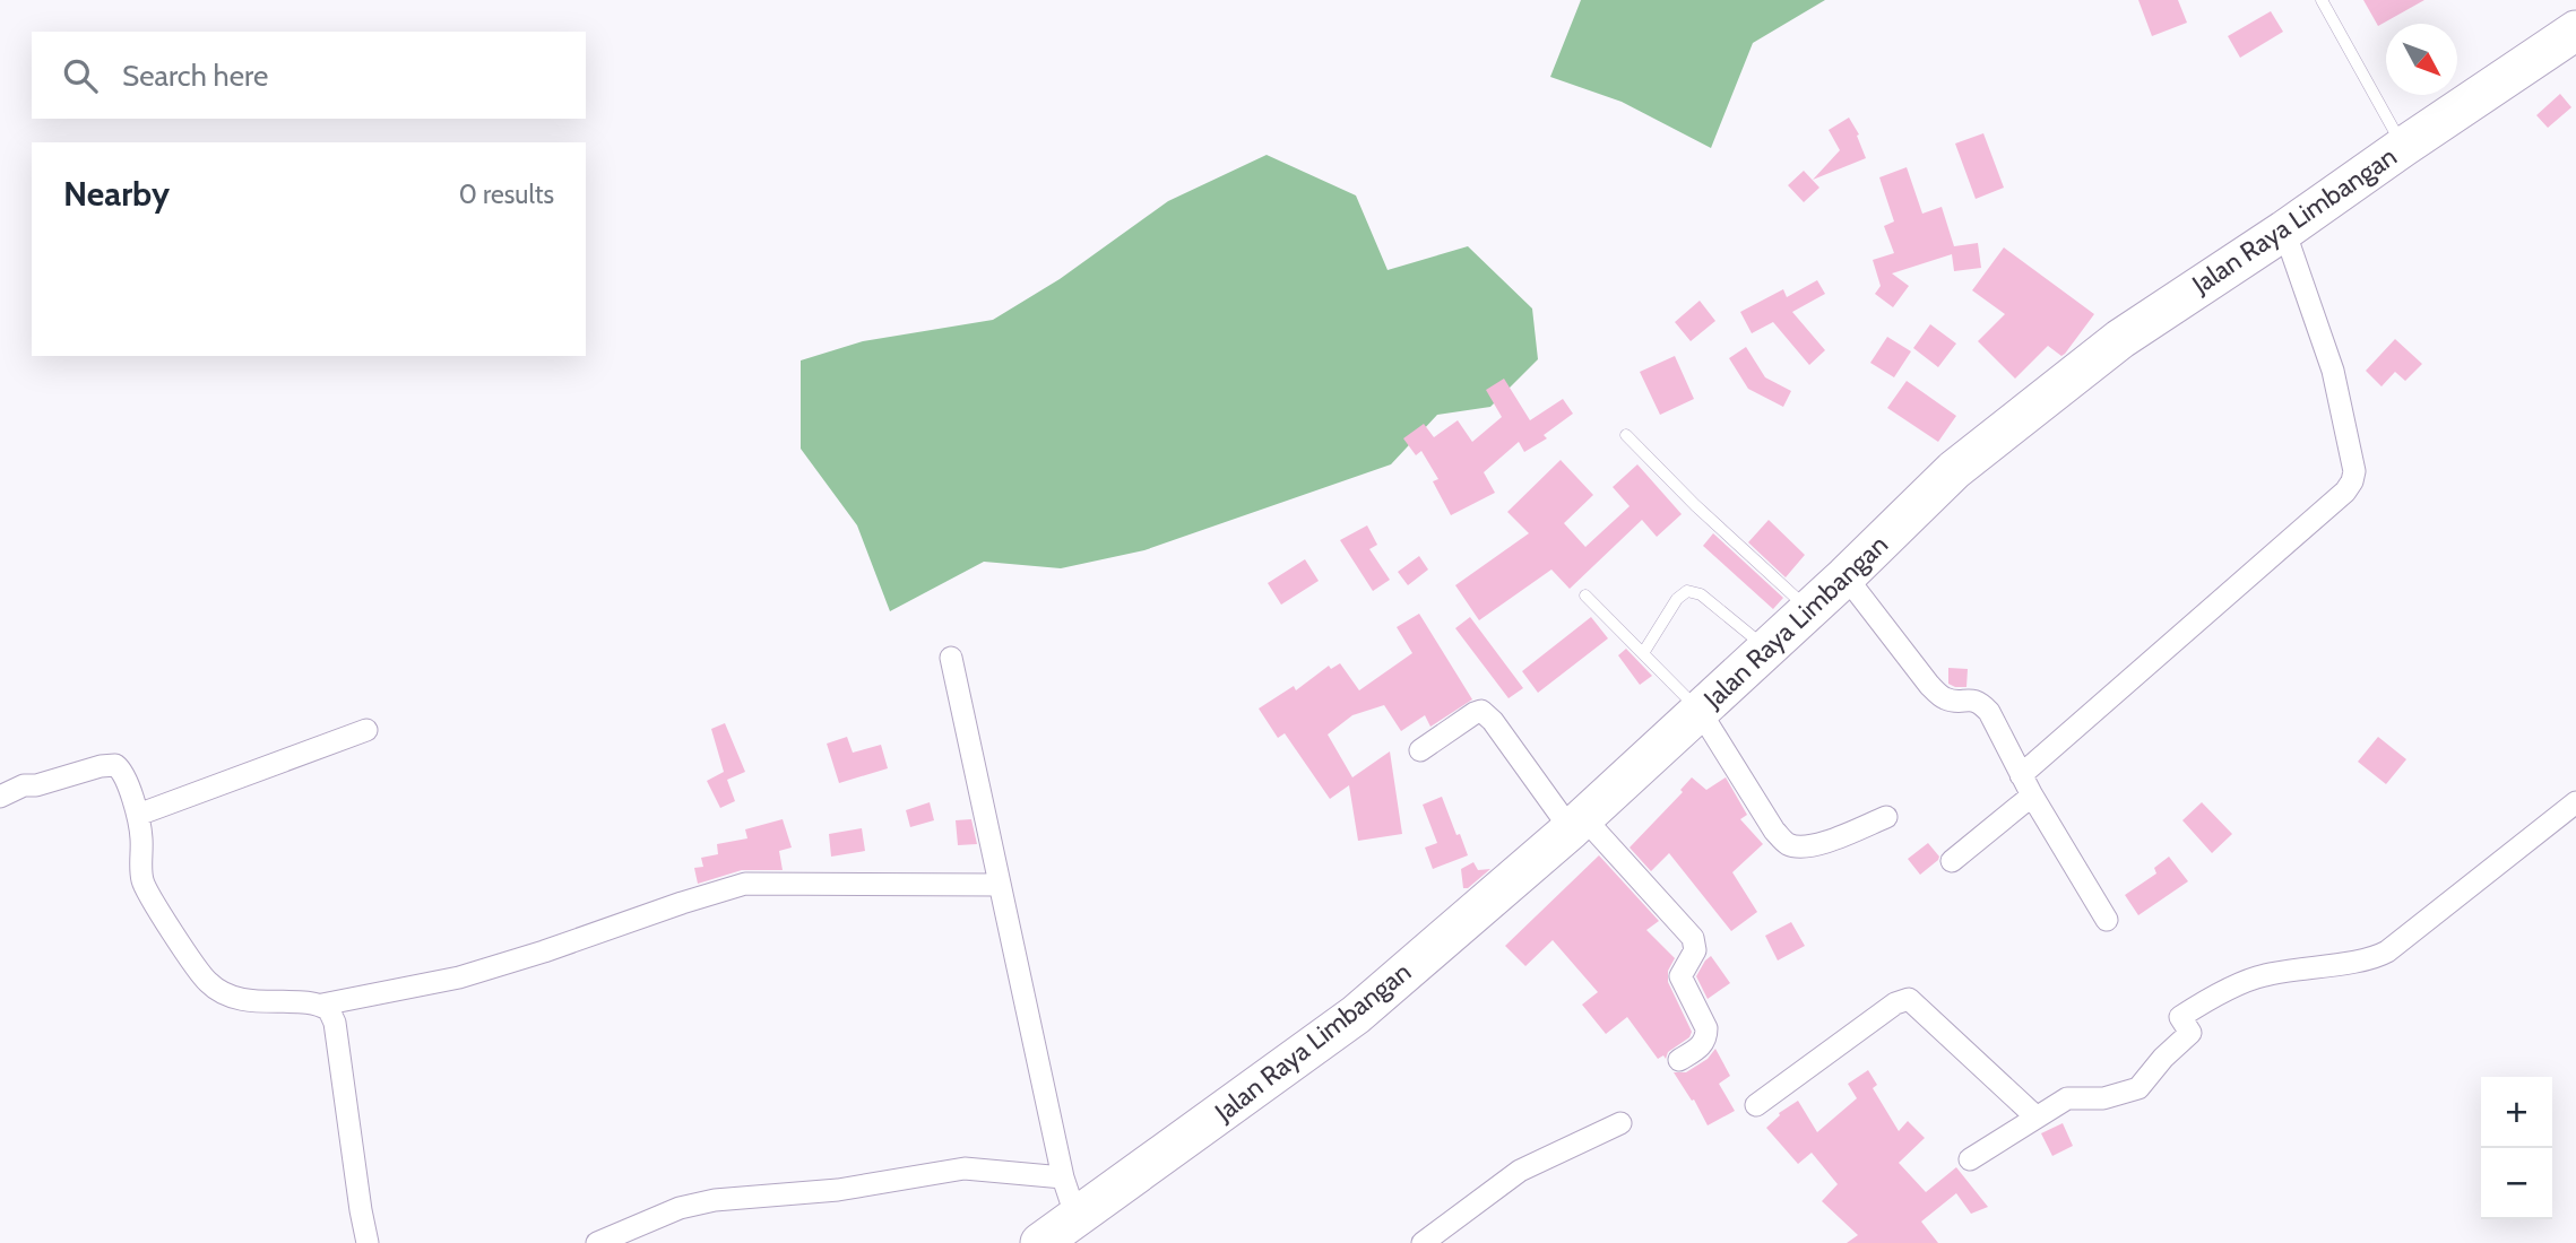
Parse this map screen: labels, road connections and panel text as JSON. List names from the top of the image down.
{
  "streets": {
    "highway": ["Jalan Raya Limbangan"]
  },
  "north": "bottom right",
  "page": {
    "search": "Search here",
    "heading": ["Nearby", "0 results"],
    "map_buttons": ["+", "−"]
  }
}
